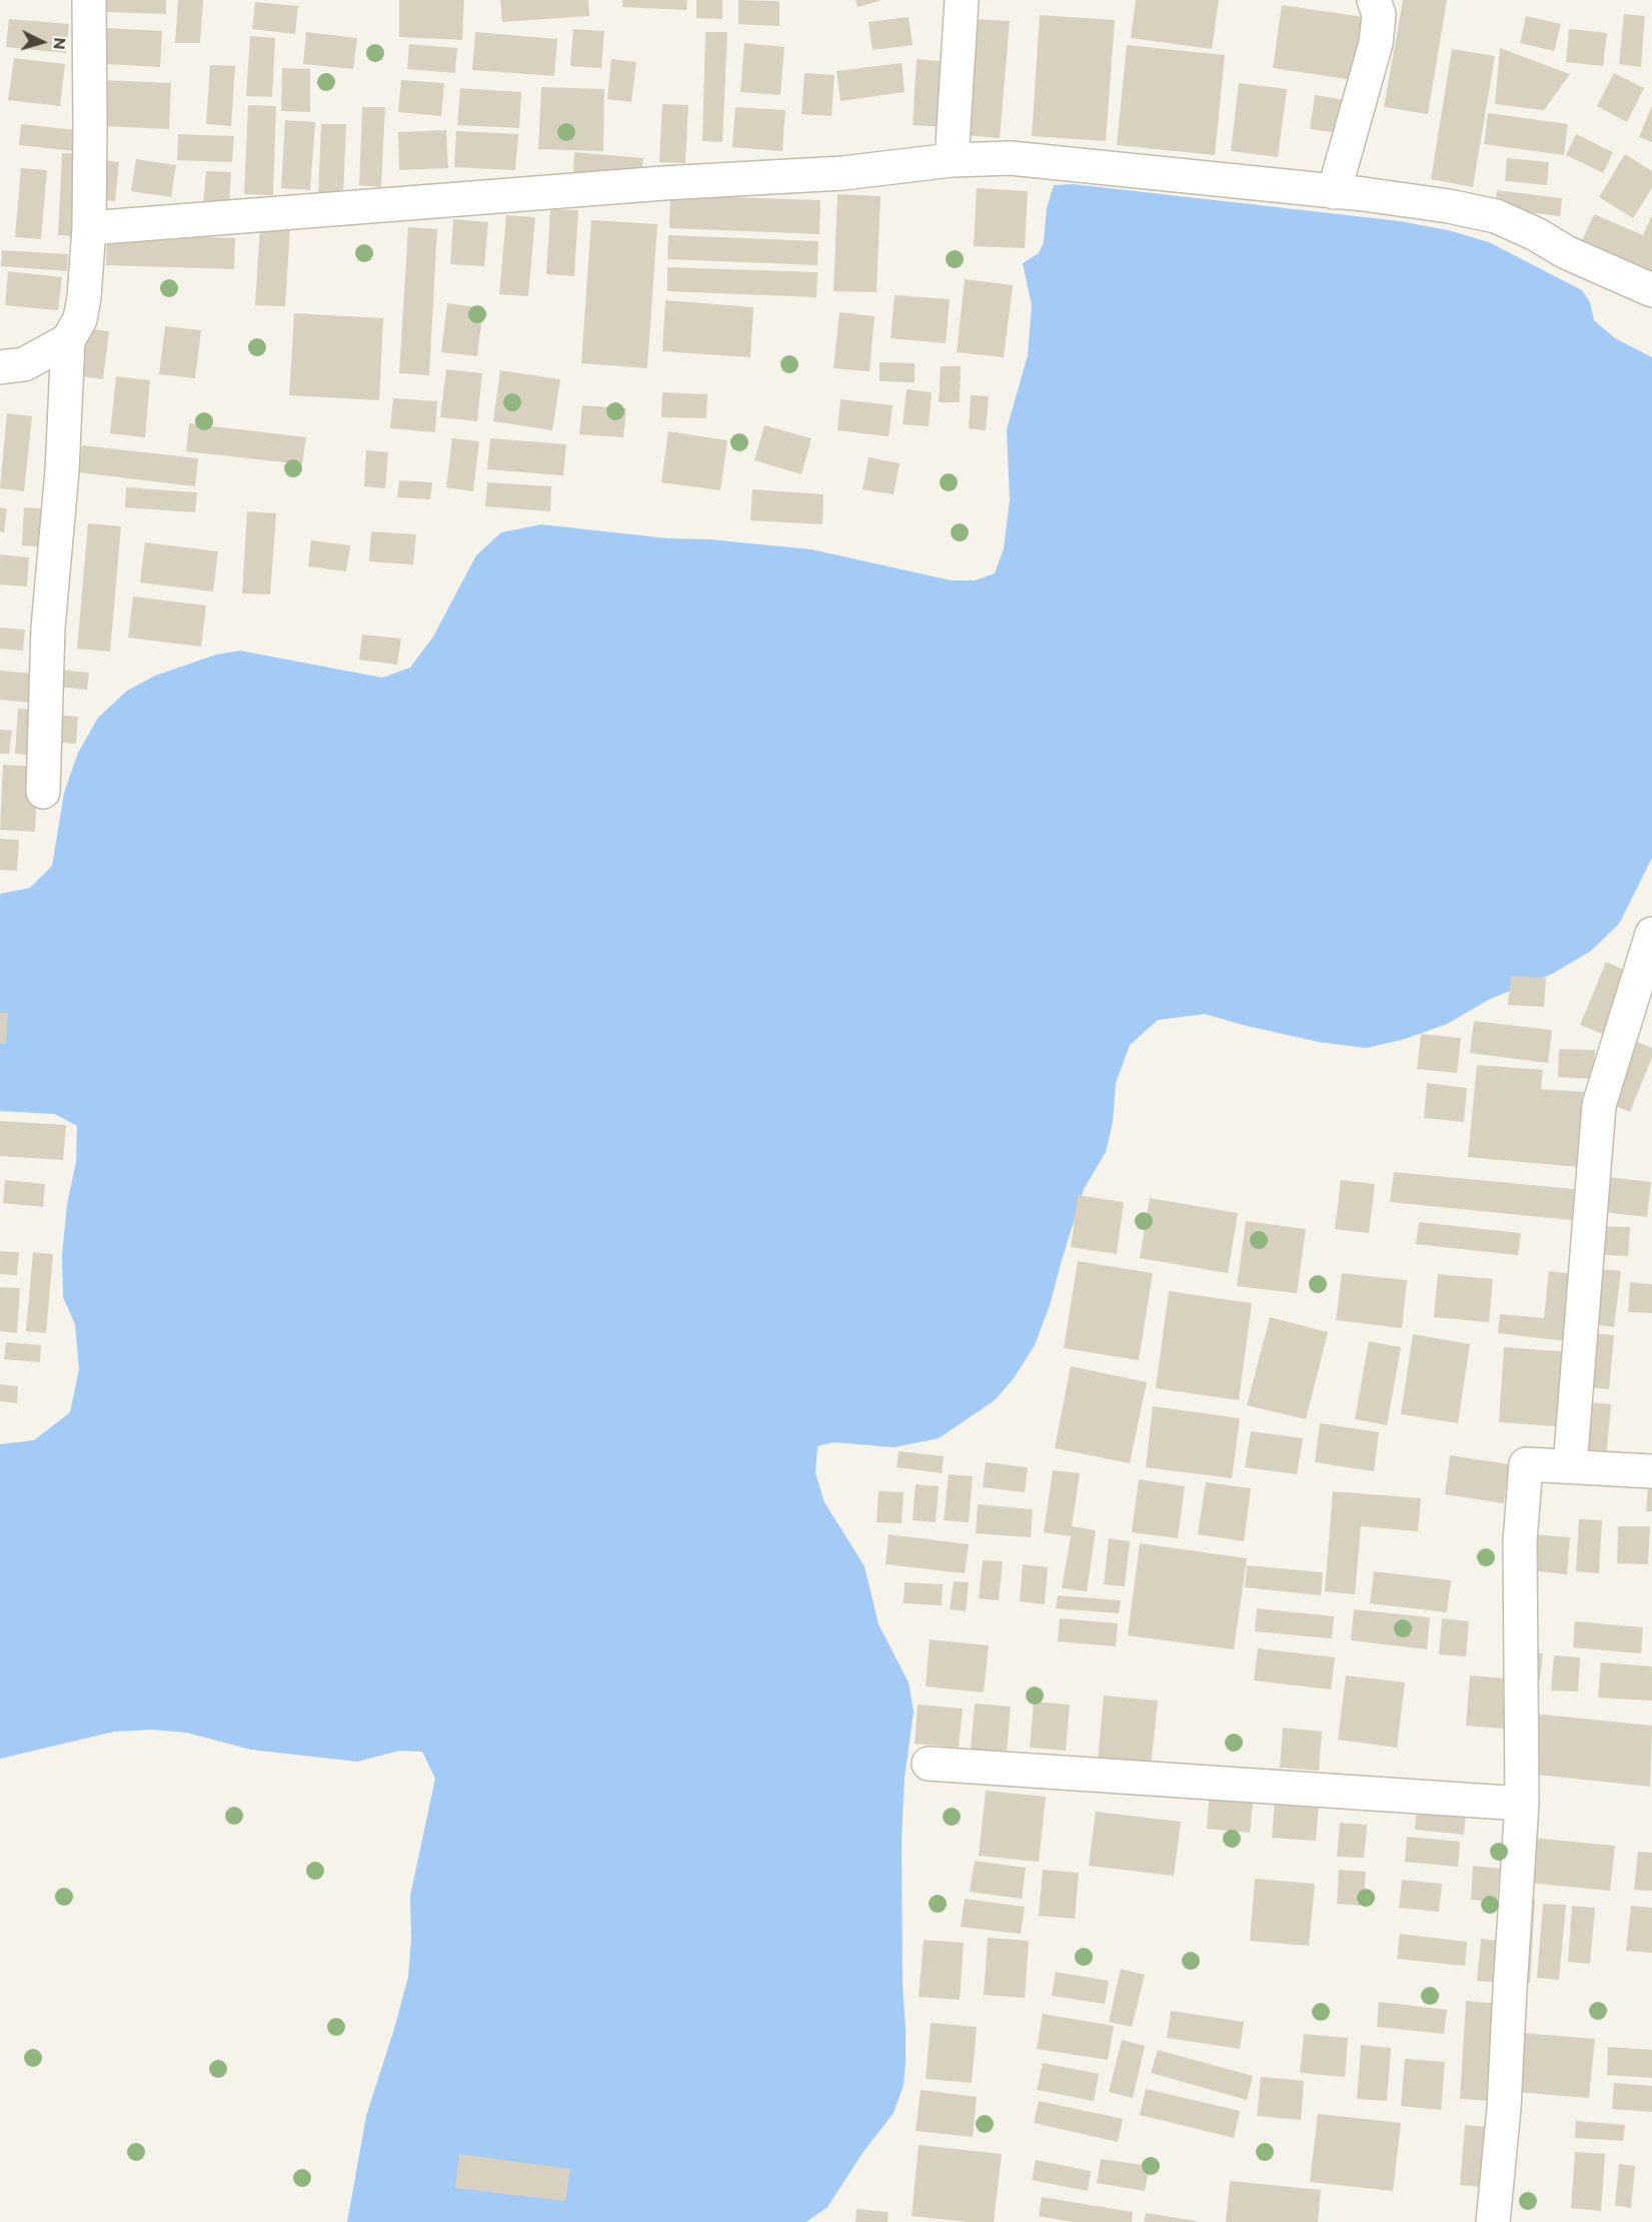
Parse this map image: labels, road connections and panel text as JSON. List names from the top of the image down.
{
  "north": "right"
}
